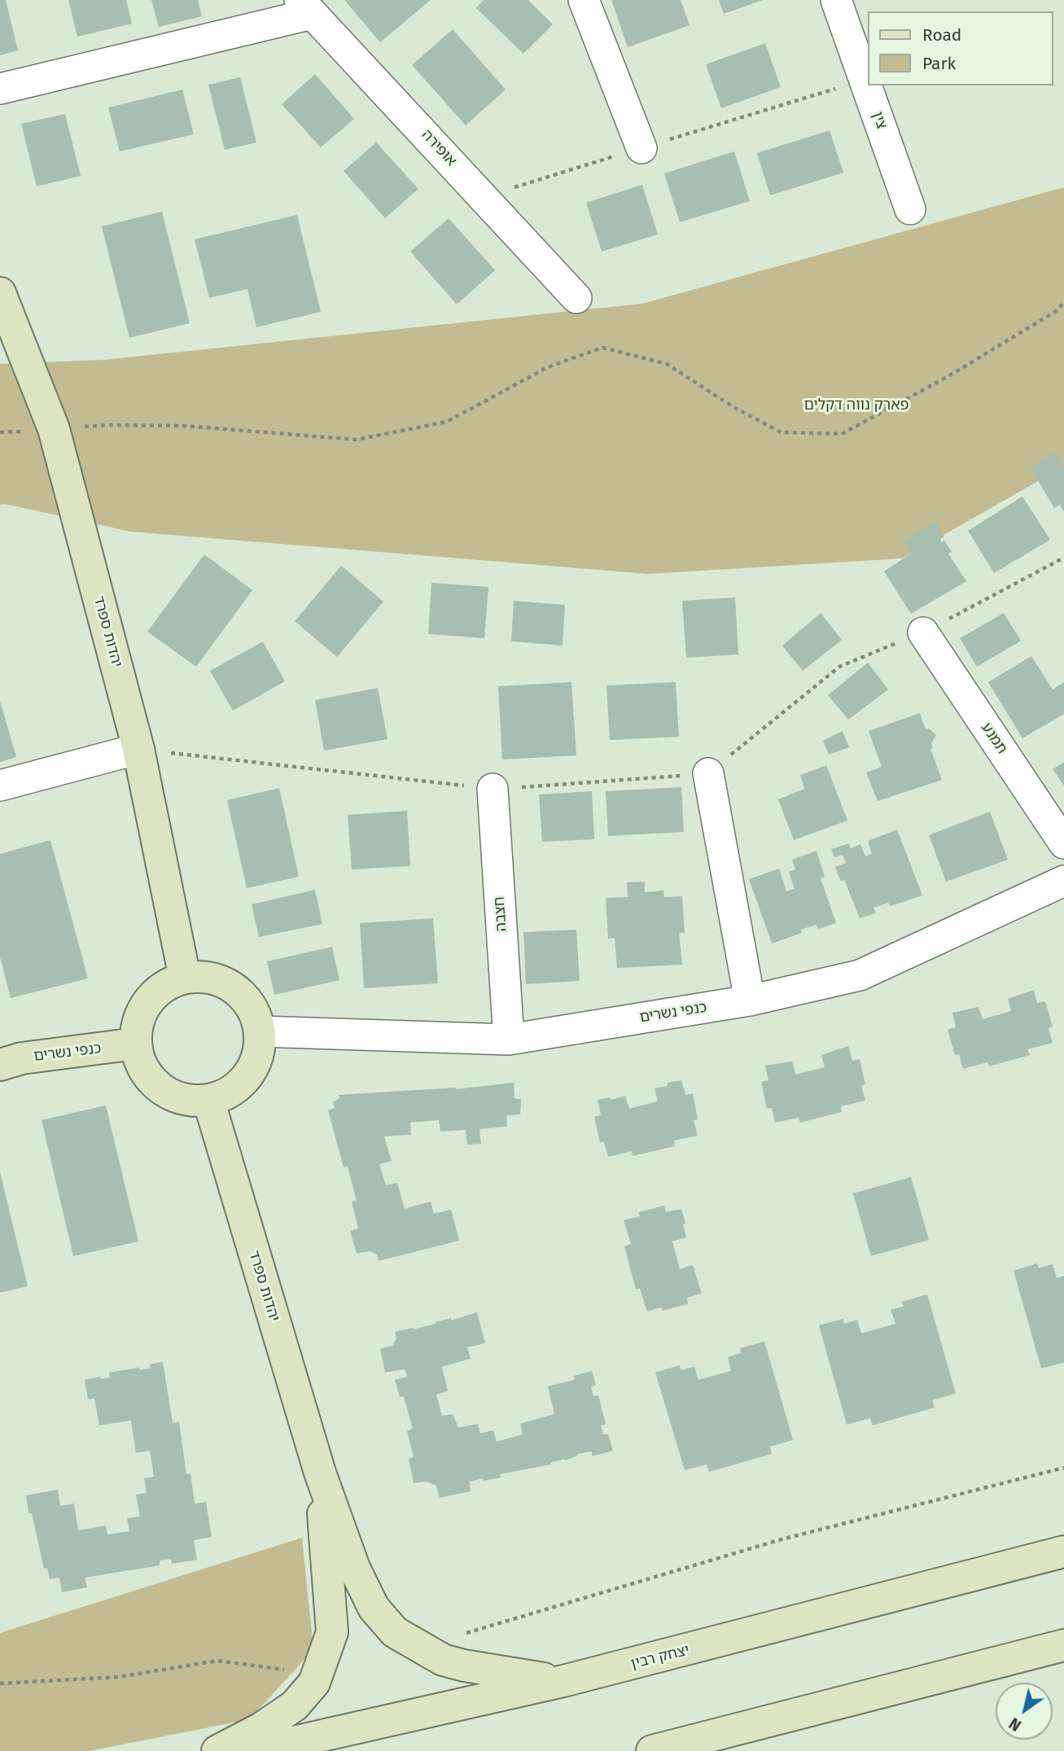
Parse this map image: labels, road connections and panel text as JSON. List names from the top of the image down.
{
  "streets": {
    "street": [
      "צין",
      "אופירה",
      "יהדות ספרד",
      "תמנע",
      "חצבה",
      "כנפי נשרים",
      "יצחק רבין"
    ]
  },
  "crossings": [
    ["יהדות ספרד", "כנפי נשרים"],
    ["חצבה", "כנפי נשרים"]
  ],
  "parks": ["פארק נווה דקלים"],
  "legend": ["Road", "Park"],
  "north": "bottom left"
}
